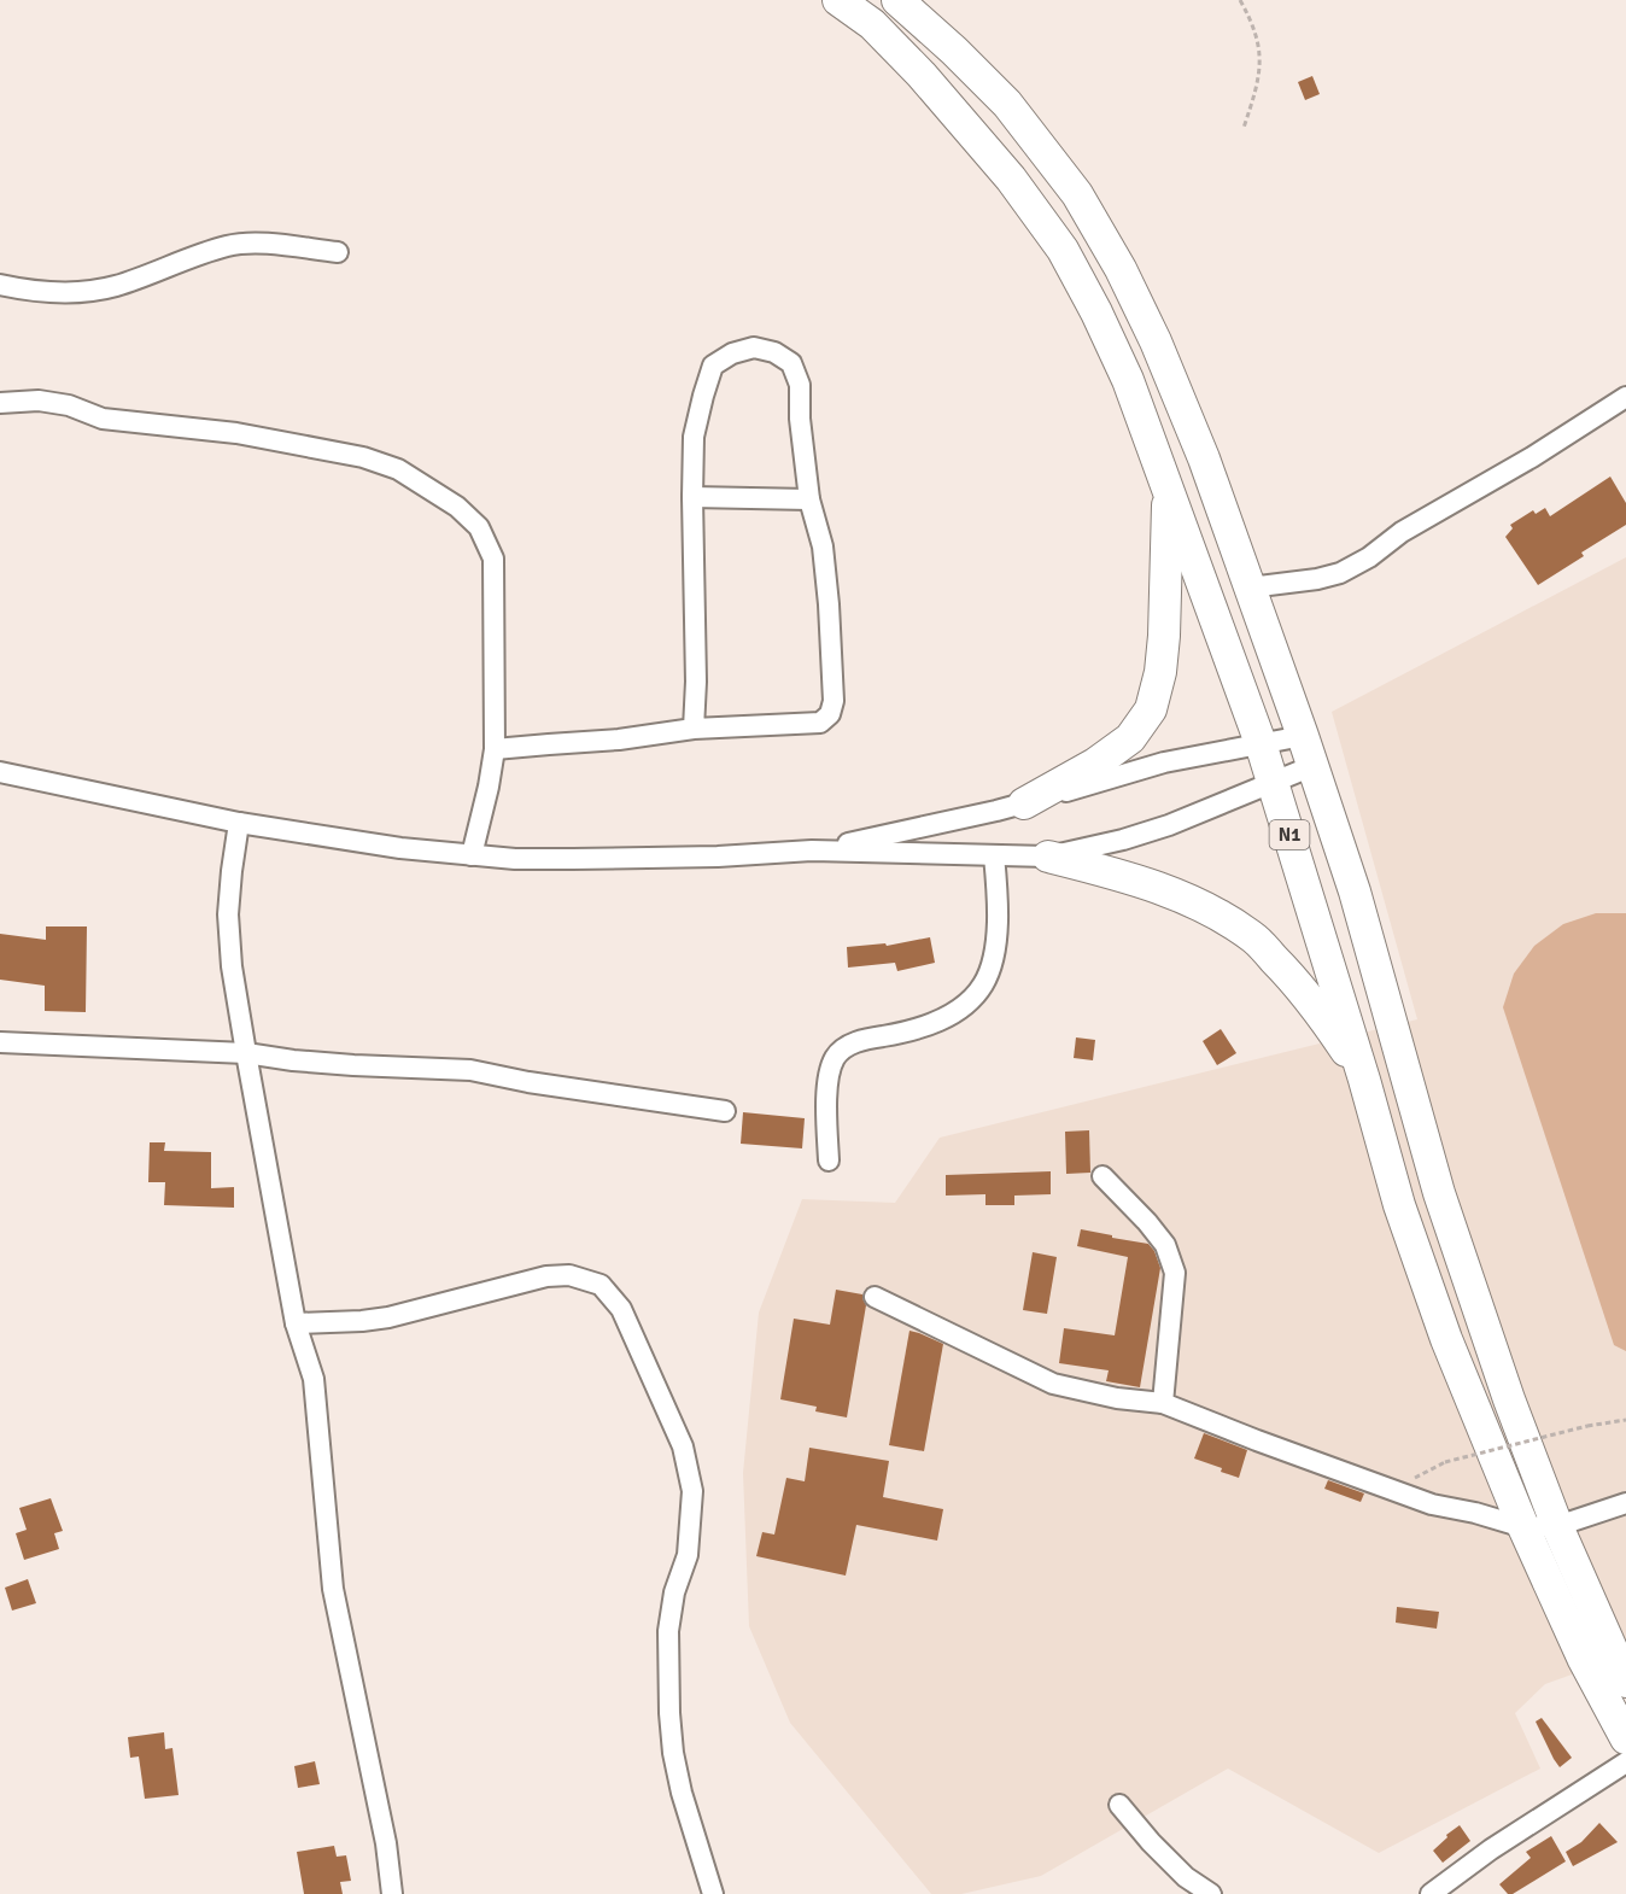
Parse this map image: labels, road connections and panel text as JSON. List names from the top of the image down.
{
  "streets": {
    "highway": ["N1"]
  }
}
